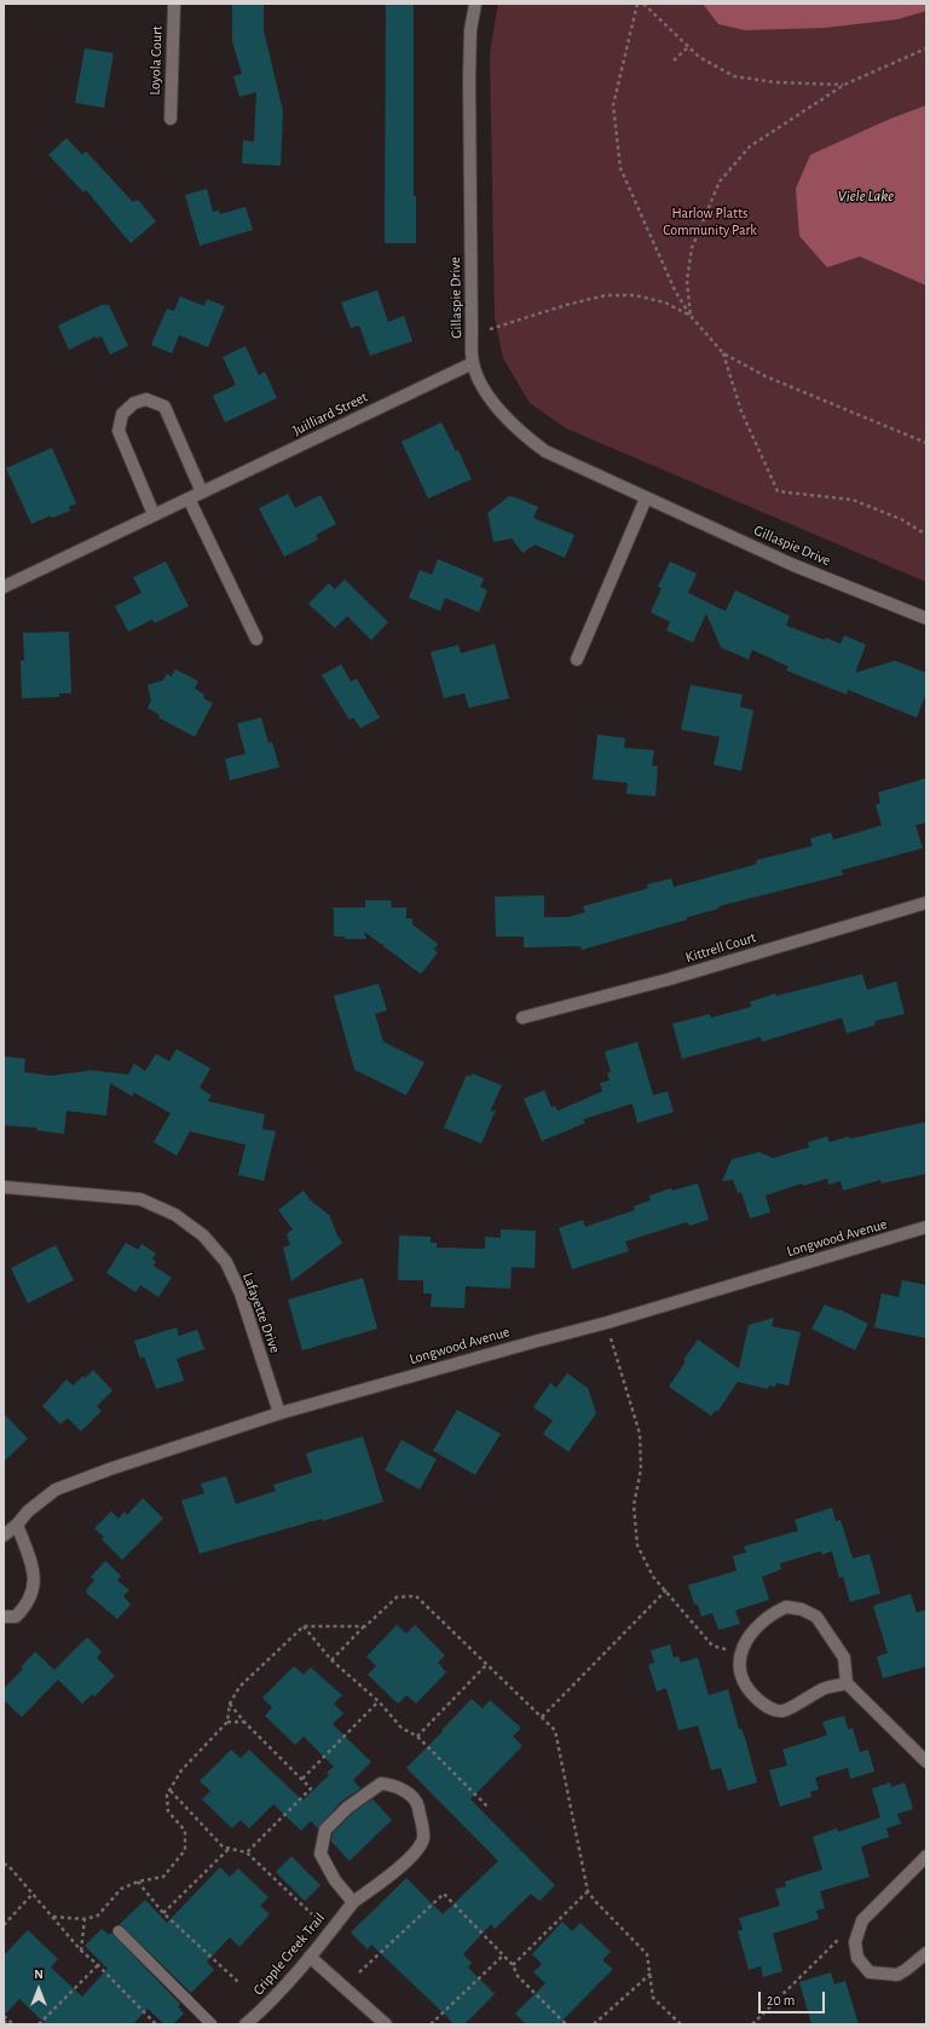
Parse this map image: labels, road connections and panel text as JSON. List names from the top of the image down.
{
  "streets": {
    "street": [
      "Loyola Court",
      "Gillaspie Drive",
      "Juilliard Street",
      "Kittrell Court",
      "Longwood Avenue",
      "Lafayette Drive",
      "Cripple Creek Trail"
    ]
  },
  "crossings": [
    ["Gillaspie Drive", "Juilliard Street"],
    ["Longwood Avenue", "Lafayette Drive"]
  ],
  "water": ["Viele Lake"],
  "parks": ["Harlow Platts Community Park"],
  "scale_bar": "20 m",
  "north": "top"
}
